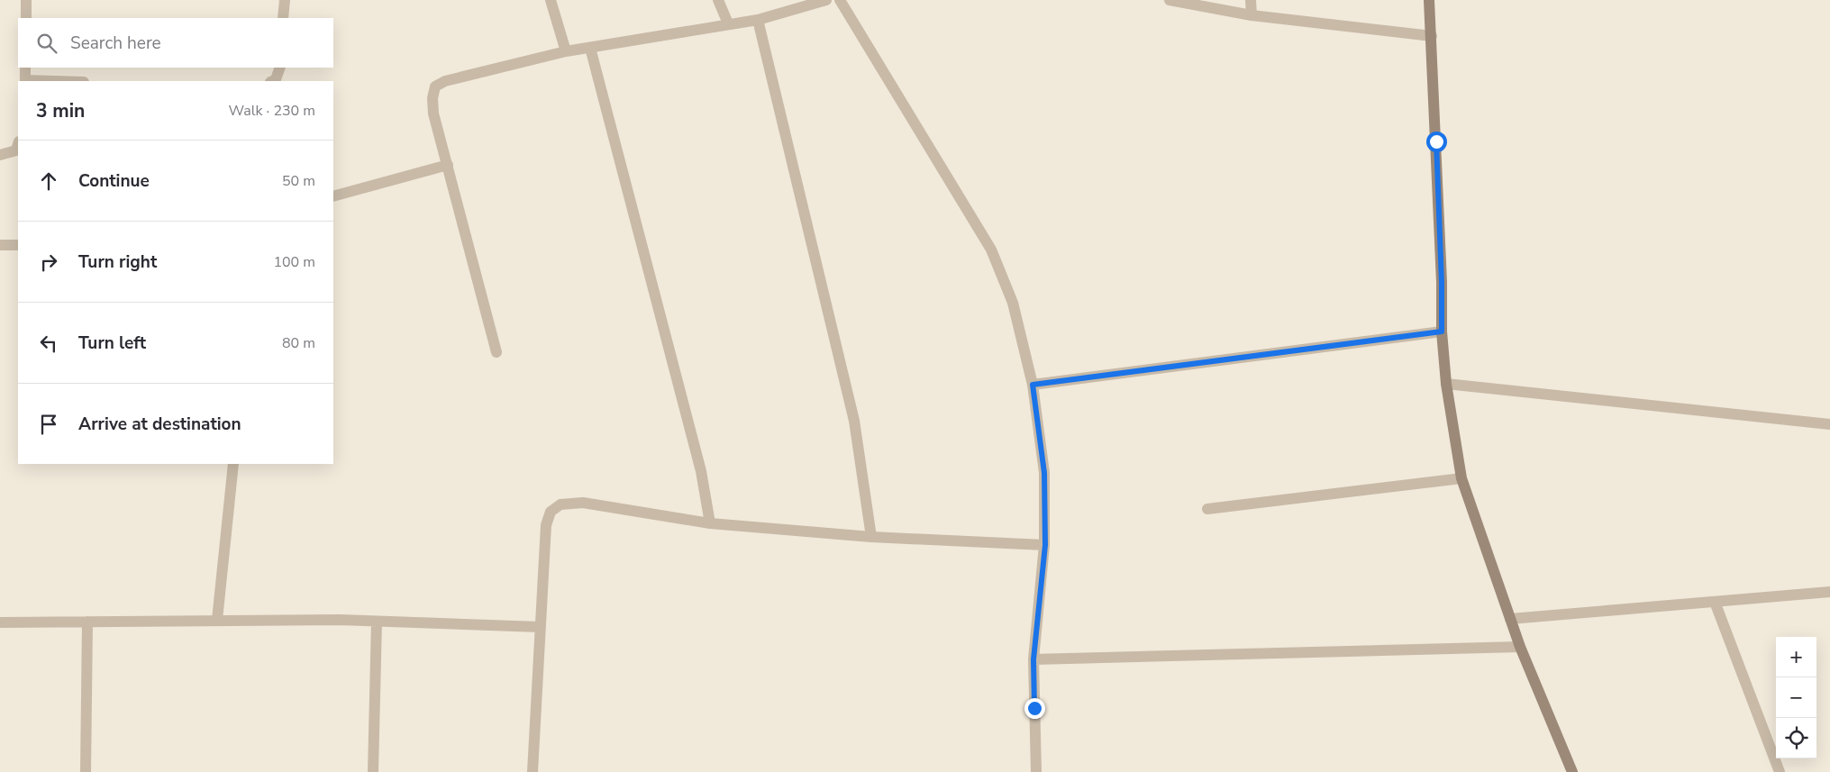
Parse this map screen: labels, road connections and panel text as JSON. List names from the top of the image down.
{
  "page": {
    "search": "Search here",
    "heading": ["3 min", "Walk · 230 m"],
    "list": [
      ["Continue", "50 m"],
      ["Turn right", "100 m"],
      ["Turn left", "80 m"],
      "Arrive at destination"
    ],
    "map_buttons": ["+", "−"]
  }
}
